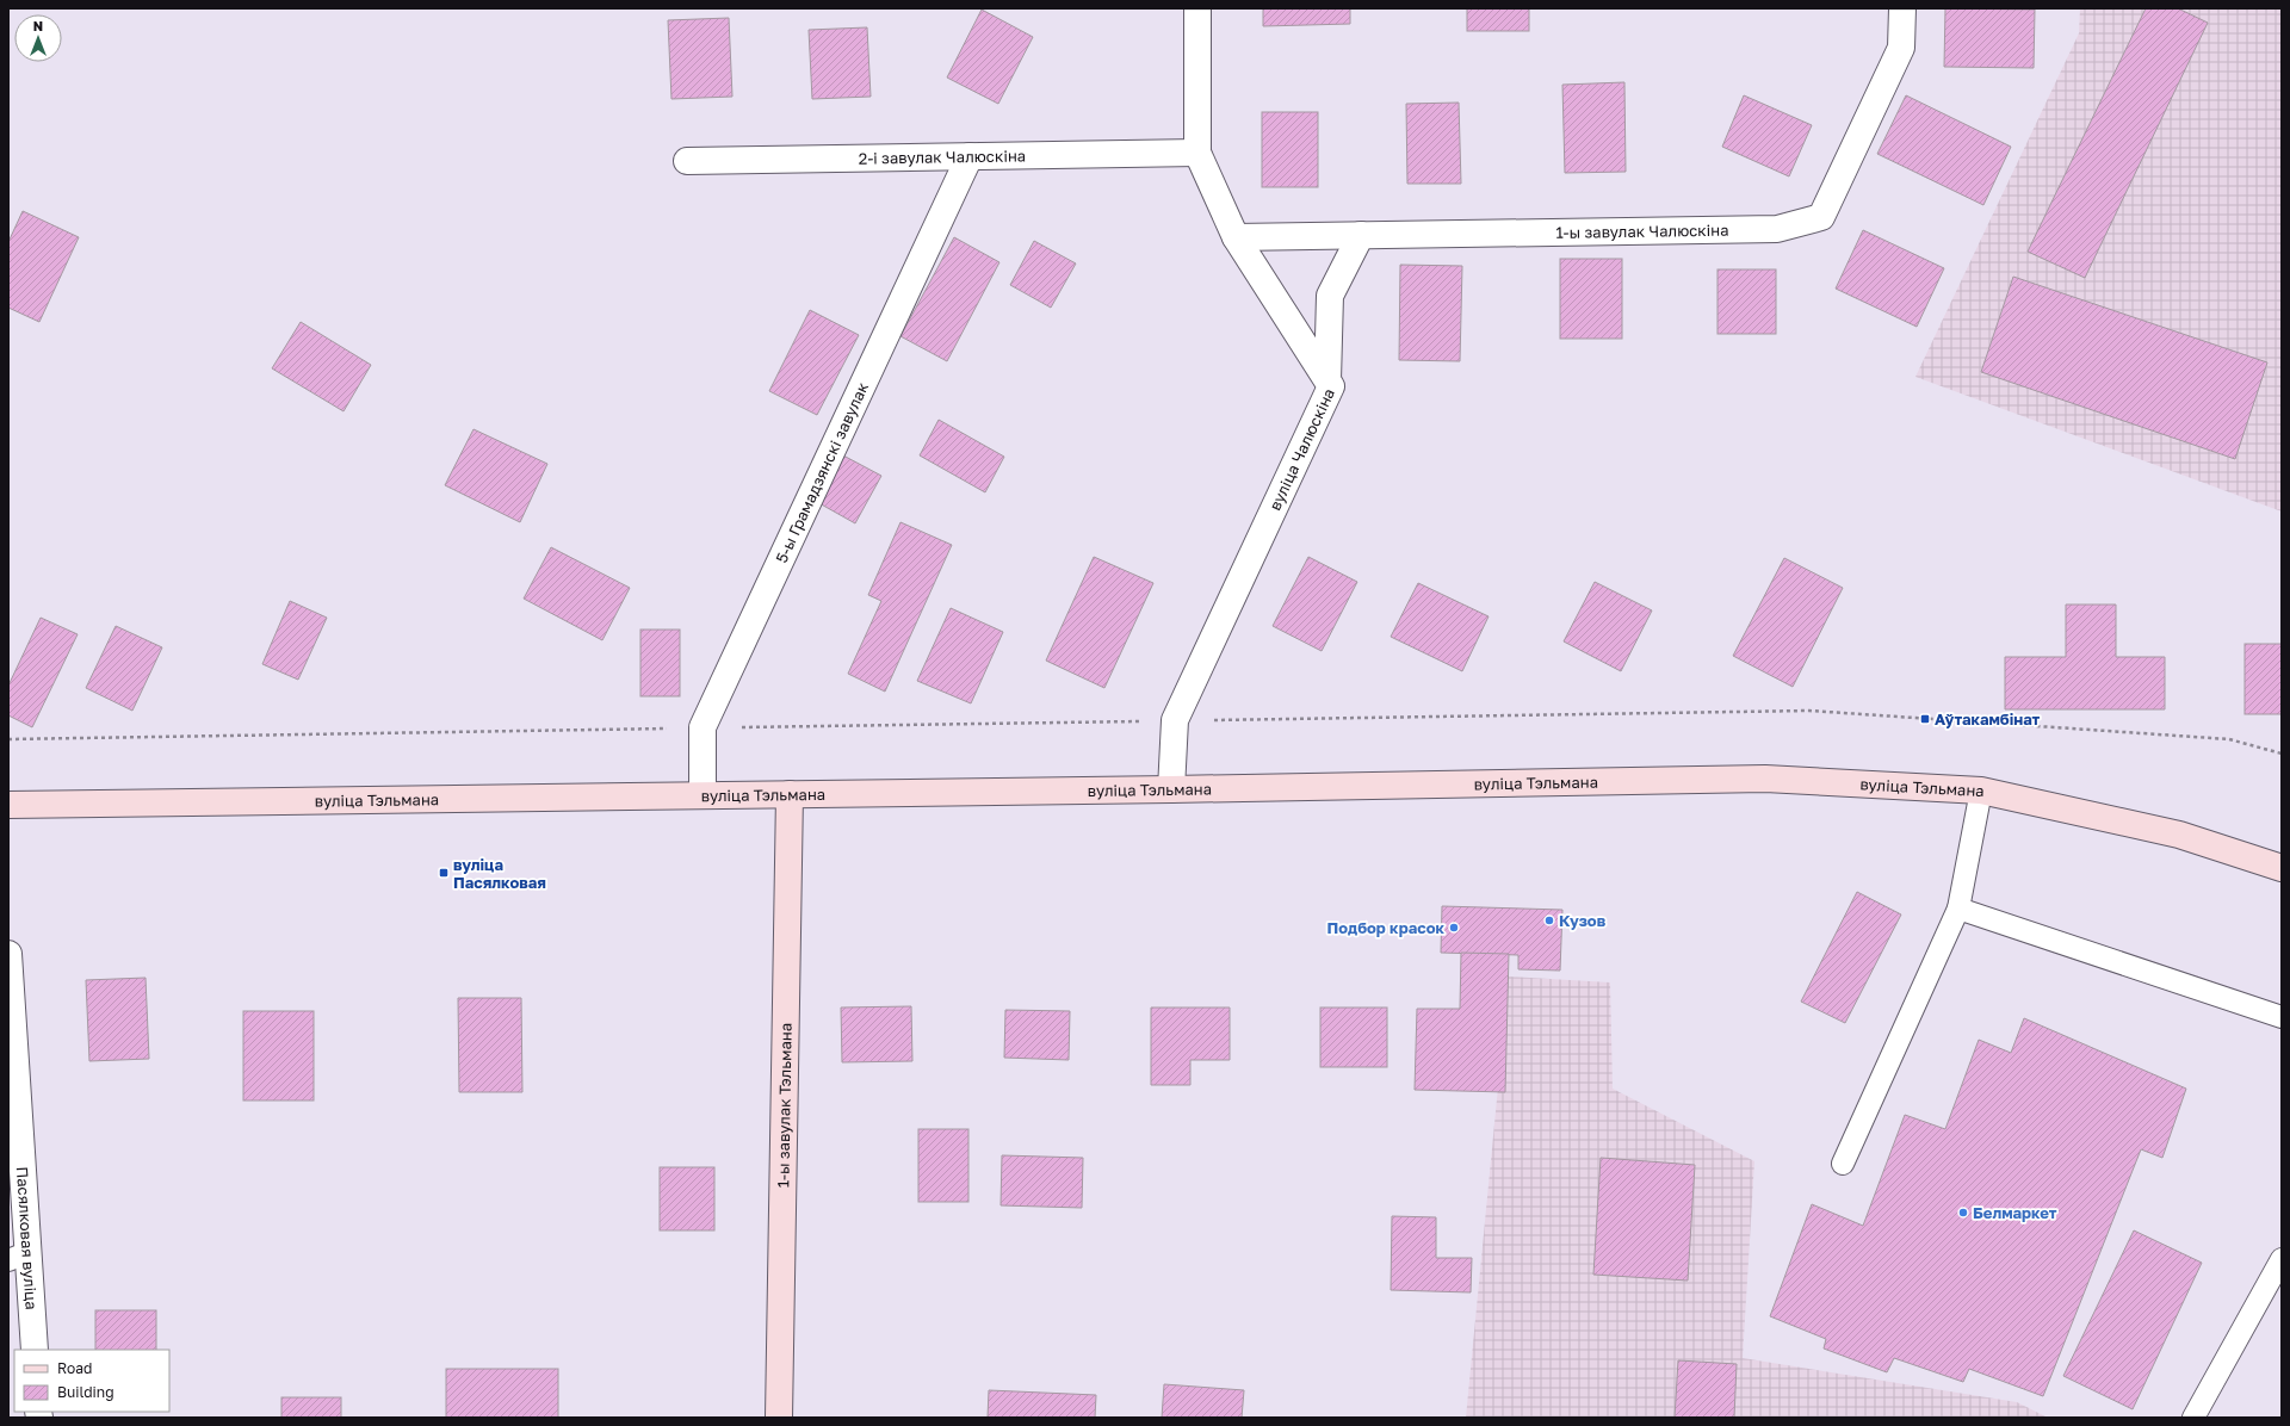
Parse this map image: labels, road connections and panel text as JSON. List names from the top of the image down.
{
  "streets": {
    "main road": ["вуліца Тэльмана", "1-ы завулак Тэльмана"],
    "street": [
      "2-і завулак Чалюскіна",
      "1-ы завулак Чалюскіна",
      "вуліца Чалюскіна",
      "5-ы Грамадзянскі завулак",
      "Пасялковая вуліца"
    ]
  },
  "crossings": [
    ["2-і завулак Чалюскіна", "вуліца Чалюскіна"],
    ["2-і завулак Чалюскіна", "5-ы Грамадзянскі завулак"],
    ["1-ы завулак Чалюскіна", "вуліца Чалюскіна"],
    ["вуліца Чалюскіна", "вуліца Тэльмана"],
    ["5-ы Грамадзянскі завулак", "вуліца Тэльмана"],
    ["вуліца Тэльмана", "1-ы завулак Тэльмана"]
  ],
  "places": {
    "transit": ["Аўтакамбінат", "вуліца Пасялковая"],
    "other": ["Кузов", "Подбор красок", "Белмаркет"]
  },
  "legend": ["Road", "Building"],
  "north": "top"
}
